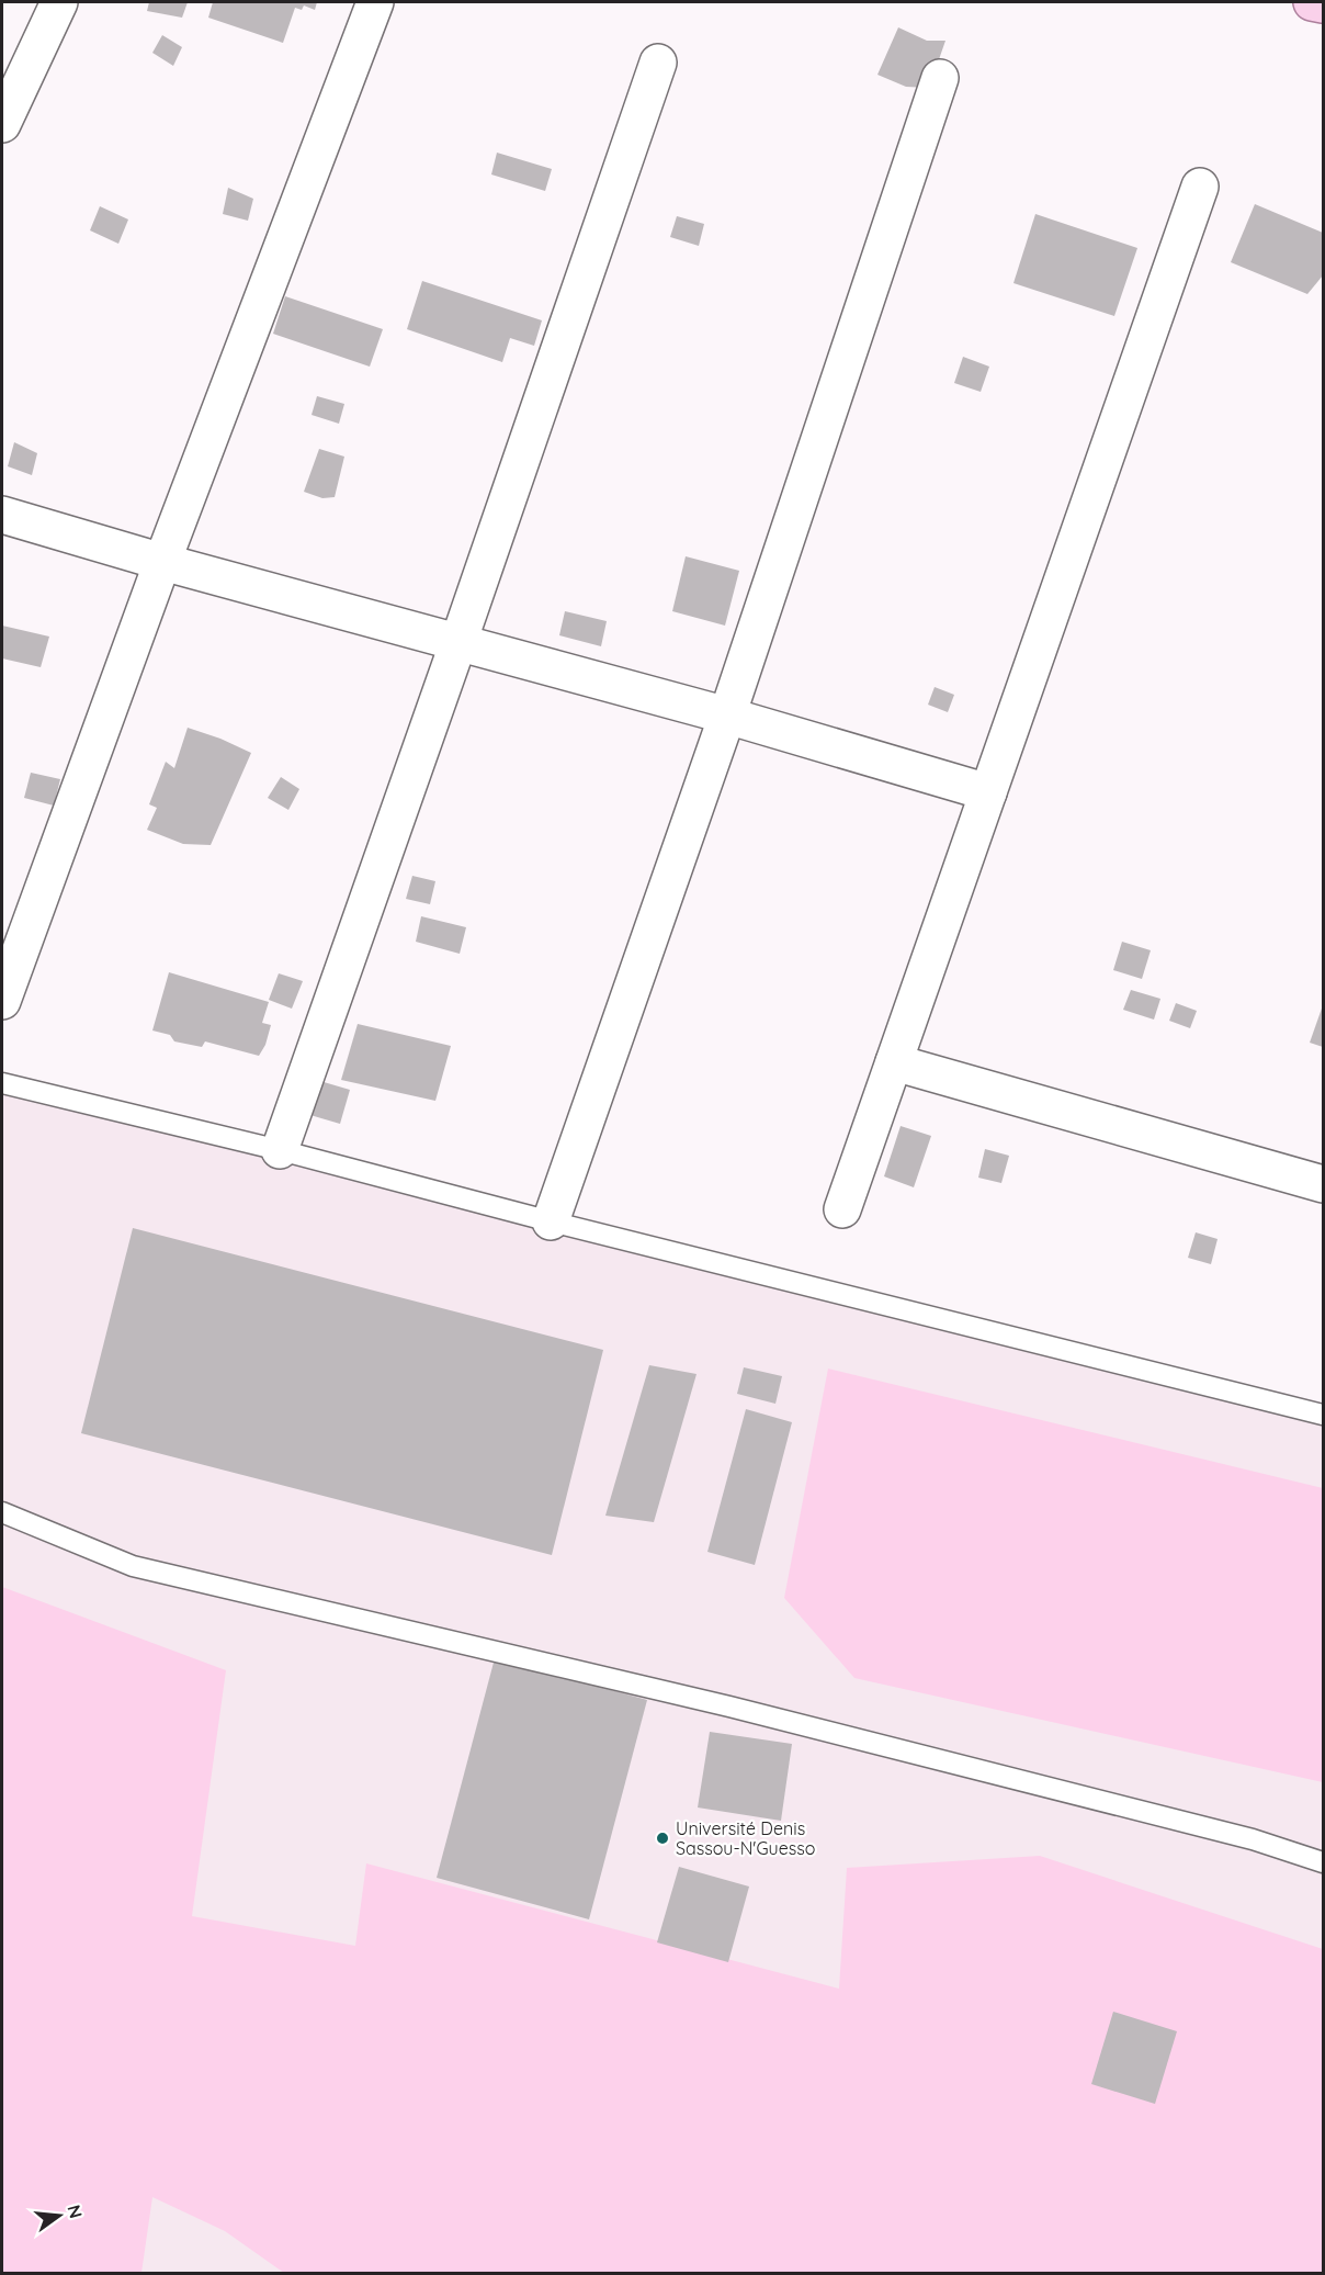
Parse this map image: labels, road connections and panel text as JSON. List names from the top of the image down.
{
  "places": ["Université Denis Sassou-N'Guesso"],
  "north": "right"
}
